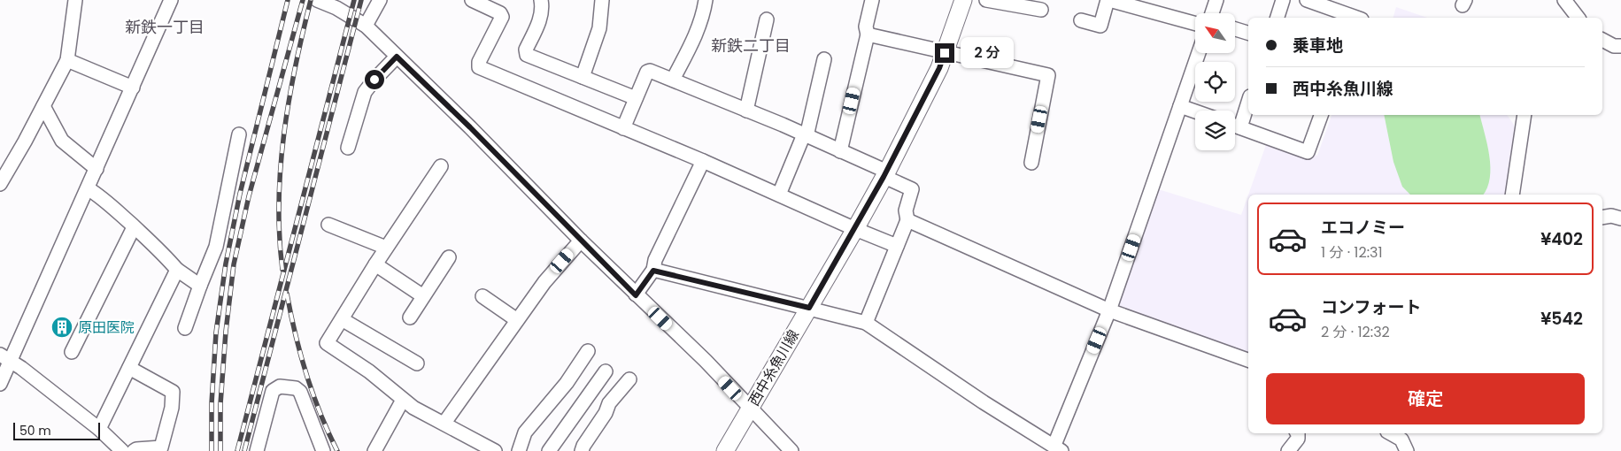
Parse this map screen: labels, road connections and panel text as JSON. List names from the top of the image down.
{
  "streets": {
    "main road": ["西中糸魚川線"]
  },
  "districts": ["新鉄一丁目", "新鉄二丁目"],
  "places": {
    "building": ["原田医院"]
  },
  "scale_bar": "50 m",
  "north": "top left",
  "page": {
    "banner": ["乗車地", "西中糸魚川線"],
    "bubble": "2 分",
    "list": [
      {
        "name": "エコノミー",
        "note": "1 分 · 12:31",
        "value": "¥402"
      },
      {
        "name": "コンフォート",
        "note": "2 分 · 12:32",
        "value": "¥542"
      }
    ],
    "buttons": "確定",
    "scale": "50 m"
  }
}
